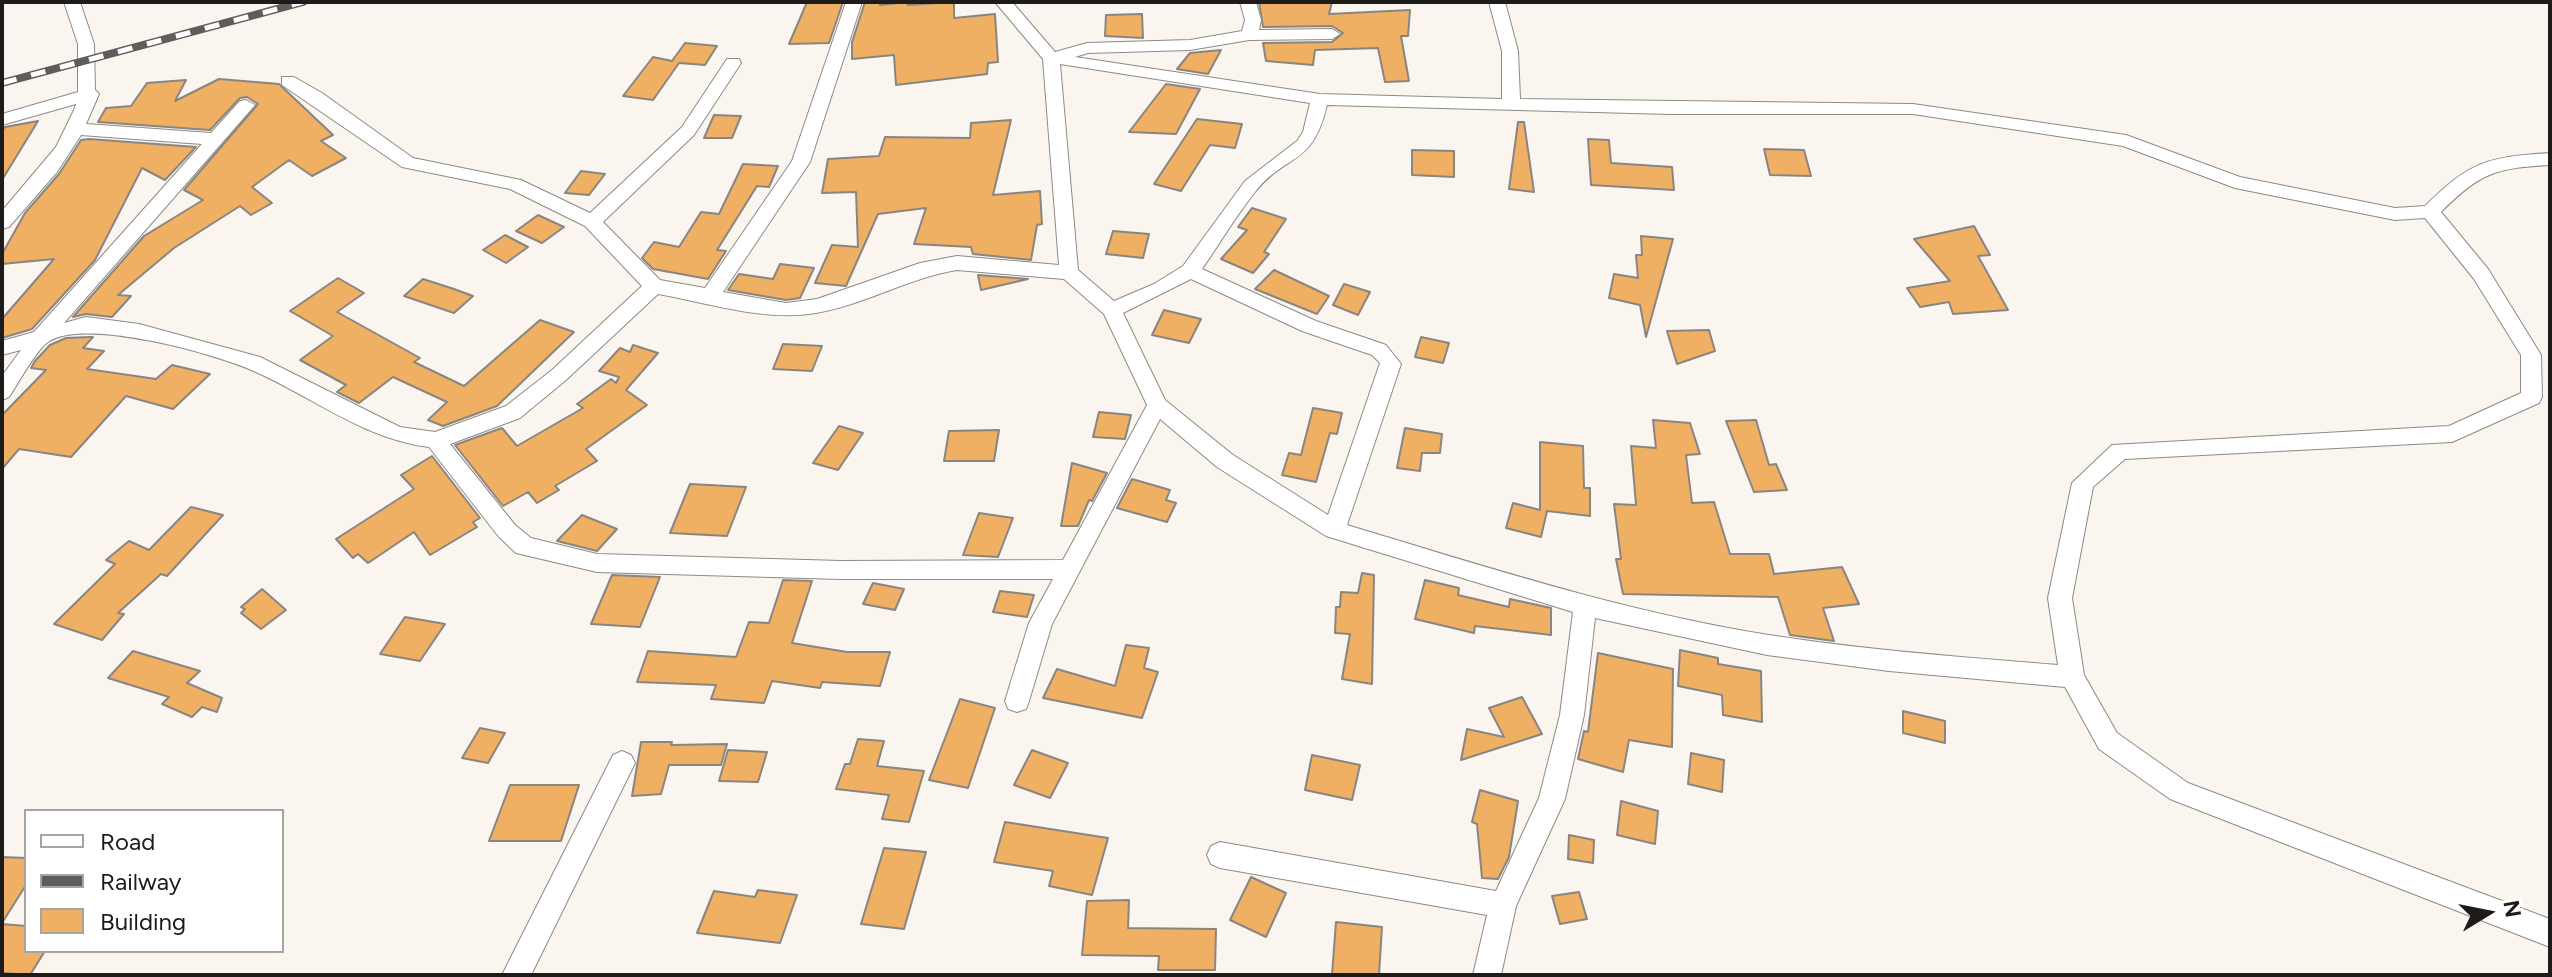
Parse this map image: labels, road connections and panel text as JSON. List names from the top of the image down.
{
  "legend": ["Road", "Railway", "Building"],
  "north": "right"
}
